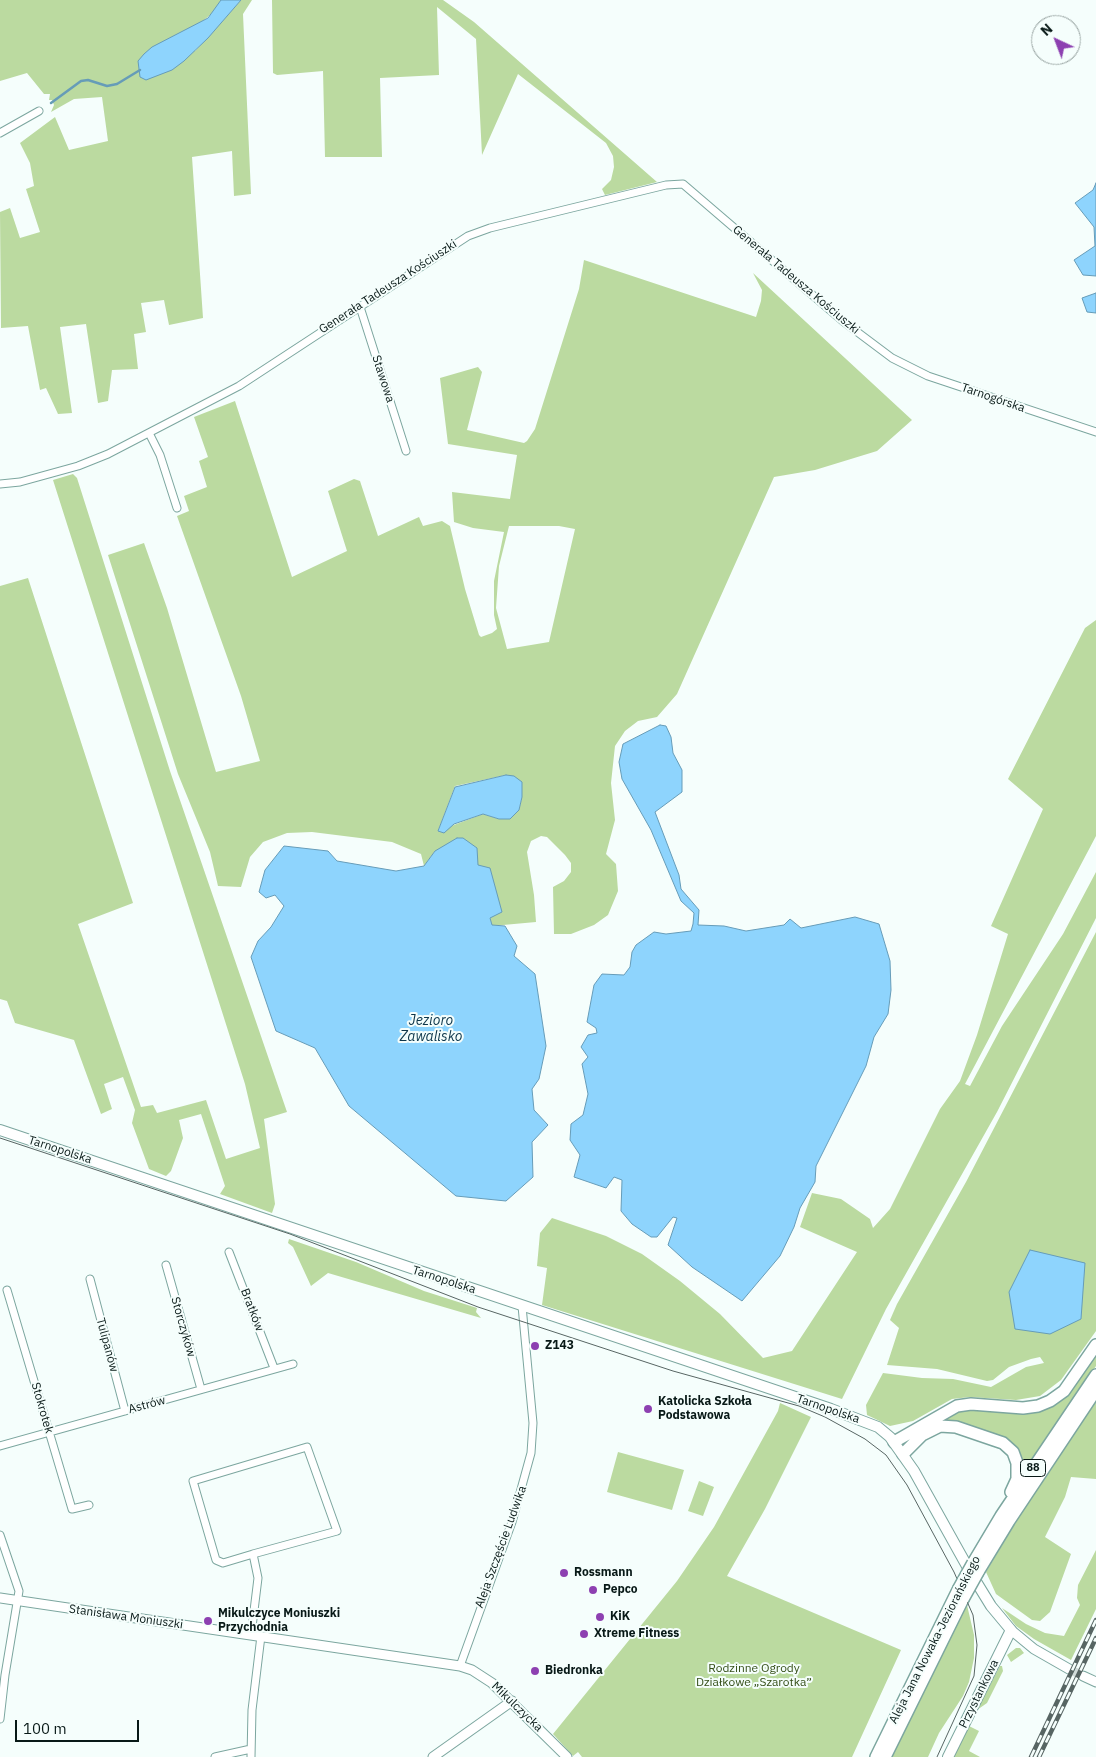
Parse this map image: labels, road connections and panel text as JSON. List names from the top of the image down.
{
  "streets": {
    "main road": [
      "Tarnopolska",
      "88",
      "Aleja Jana Nowaka-Jeziorańskiego",
      "Przystankowa"
    ],
    "street": [
      "Generała Tadeusza Kościuszki",
      "Stawowa",
      "Tarnogórska",
      "Bratków",
      "Storczyków",
      "Tulipanów",
      "Astrów",
      "Stokrotek",
      "Aleja Szczęście Ludwika",
      "Stanisława Moniuszki",
      "Mikulczycka"
    ]
  },
  "crossings": [
    ["Generała Tadeusza Kościuszki", "Stawowa"],
    ["Generała Tadeusza Kościuszki", "Tarnogórska"],
    ["Tarnopolska", "Aleja Szczęście Ludwika"],
    ["Bratków", "Astrów"],
    ["Storczyków", "Astrów"],
    ["Tulipanów", "Astrów"],
    ["Astrów", "Stokrotek"],
    ["Aleja Szczęście Ludwika", "Stanisława Moniuszki"],
    ["Aleja Szczęście Ludwika", "Mikulczycka"],
    ["Stanisława Moniuszki", "Mikulczycka"]
  ],
  "water": ["Jezioro Zawalisko"],
  "parks": ["Rodzinne Ogrody Działkowe „Szarotka”"],
  "places": [
    "Z143",
    "Katolicka Szkoła Podstawowa",
    "Rossmann",
    "Pepco",
    "KiK",
    "Mikulczyce Moniuszki Przychodnia",
    "Xtreme Fitness",
    "Biedronka"
  ],
  "scale_bar": "100 m",
  "north": "top left"
}
